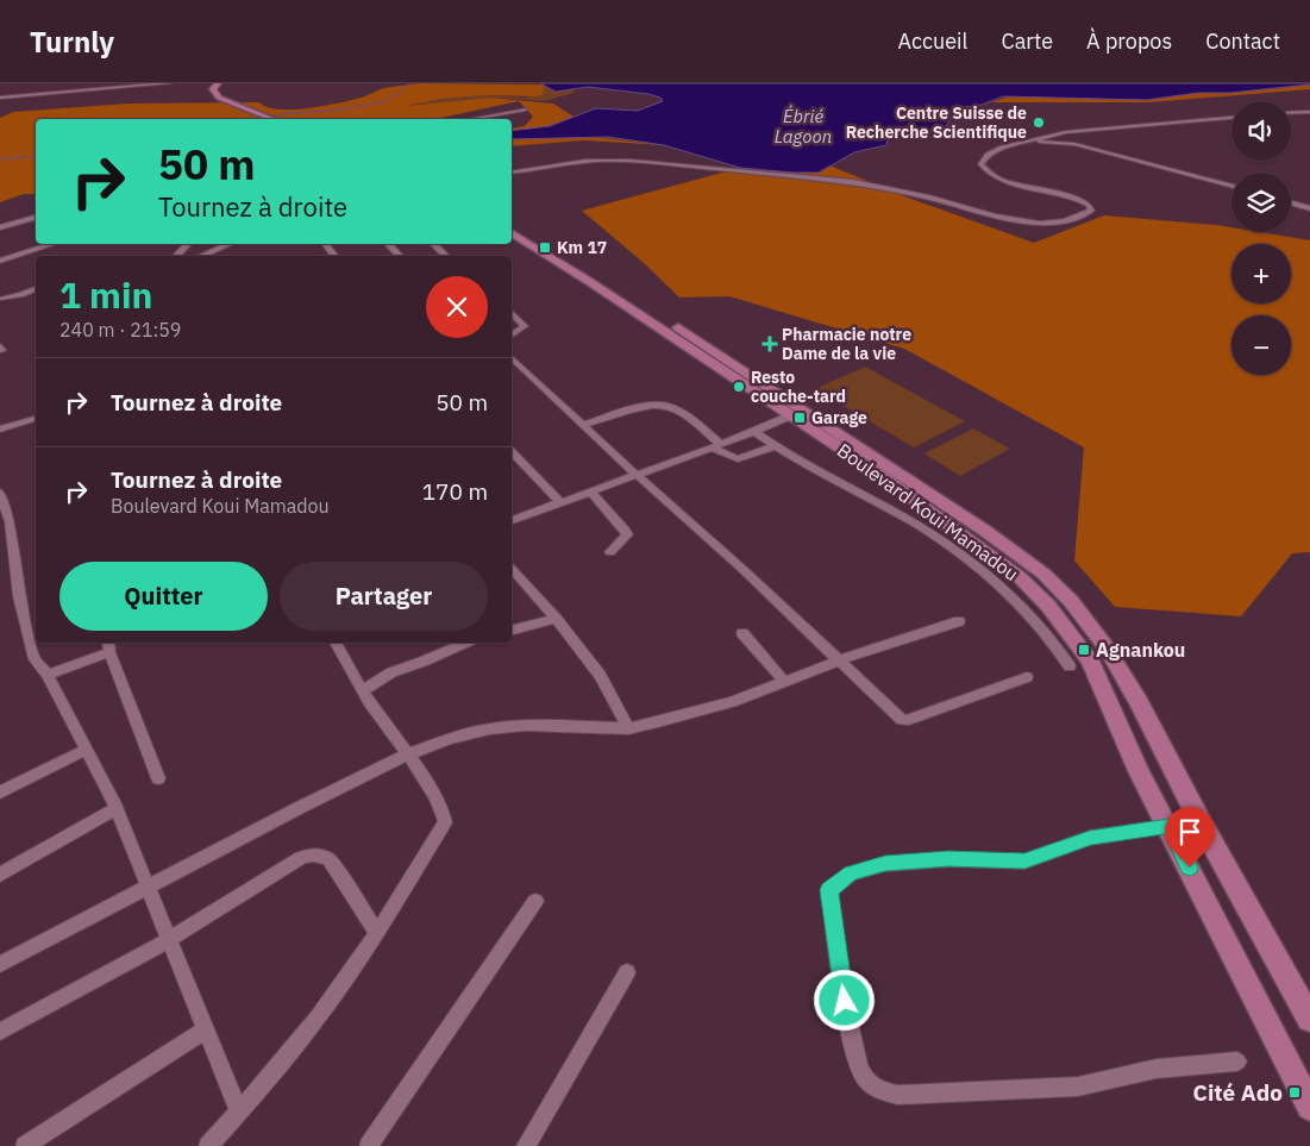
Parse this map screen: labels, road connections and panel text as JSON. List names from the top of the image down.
{
  "streets": {
    "main road": ["Boulevard Koui Mamadou"]
  },
  "water": ["Ébrié Lagoon"],
  "places": {
    "other": ["Centre Suisse de Recherche Scientifique", "Resto couche-tard"],
    "transit": [
      "Km 17",
      "Garage",
      "Agnankou",
      "Cité Ado"
    ],
    "health": ["Pharmacie notre Dame de la vie"]
  },
  "page": {
    "header": "Turnly",
    "nav": [
      "Accueil",
      "Carte",
      "À propos",
      "Contact"
    ],
    "map_buttons": ["+", "−"],
    "turn": ["50 m", "Tournez à droite"],
    "heading": ["1 min", "240 m · 21:59"],
    "list": [
      {
        "name": "Tournez à droite",
        "value": "50 m"
      },
      {
        "name": "Tournez à droite",
        "note": "Boulevard Koui Mamadou",
        "value": "170 m"
      }
    ],
    "buttons": ["Quitter", "Partager"]
  }
}
